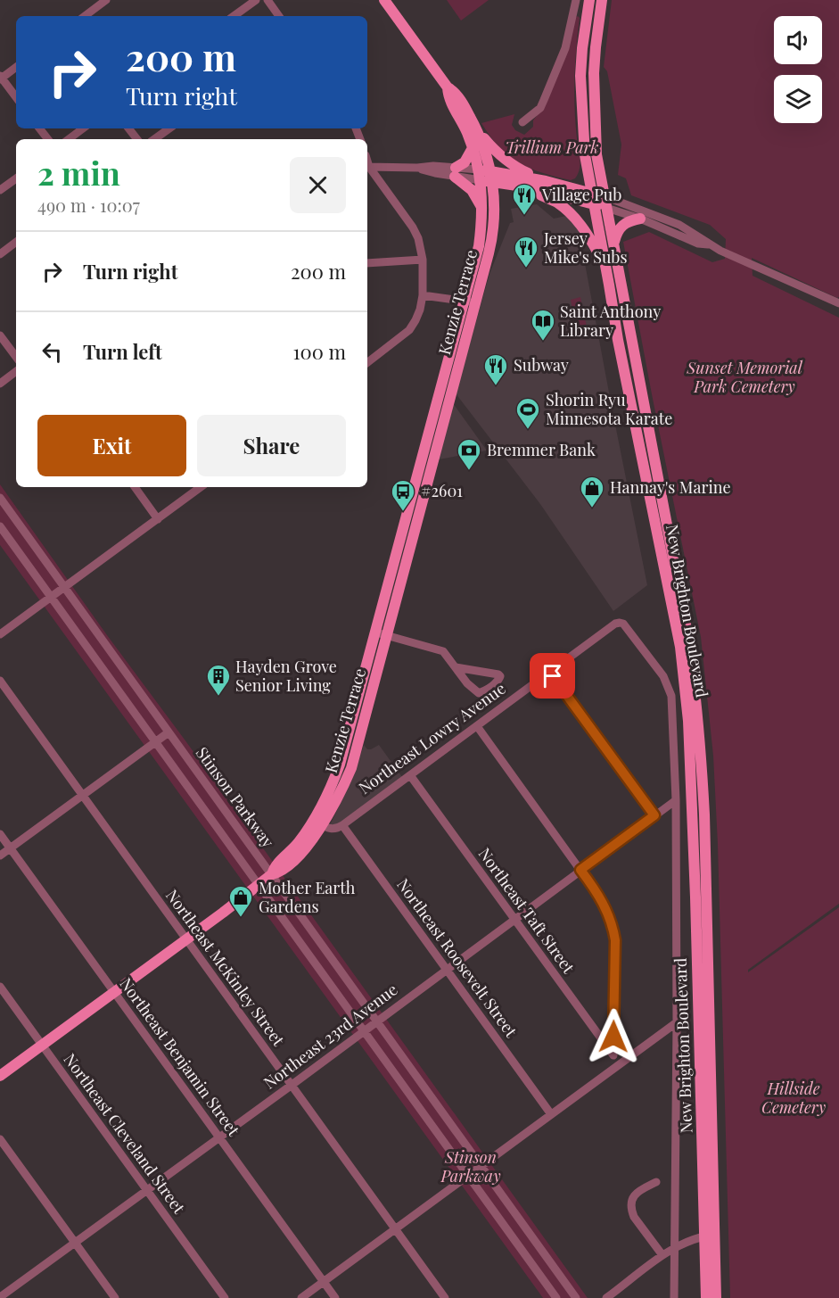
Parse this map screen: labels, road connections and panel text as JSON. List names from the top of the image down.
{
  "streets": {
    "main road": ["Kenzie Terrace", "New Brighton Boulevard"],
    "street": [
      "Northeast Lowry Avenue",
      "Stinson Parkway",
      "Northeast Taft Street",
      "Northeast Roosevelt Street",
      "Northeast McKinley Street",
      "Northeast 23rd Avenue",
      "Northeast Benjamin Street",
      "Northeast Cleveland Street"
    ]
  },
  "crossings": [
    ["Kenzie Terrace", "Stinson Parkway"],
    ["New Brighton Boulevard", "Northeast Lowry Avenue"],
    ["New Brighton Boulevard", "Northeast 23rd Avenue"],
    ["Northeast Lowry Avenue", "Northeast Taft Street"],
    ["Northeast Lowry Avenue", "Northeast Roosevelt Street"],
    ["Stinson Parkway", "Northeast 23rd Avenue"],
    ["Northeast Taft Street", "Northeast 23rd Avenue"],
    ["Northeast Roosevelt Street", "Northeast 23rd Avenue"],
    ["Northeast McKinley Street", "Northeast 23rd Avenue"],
    ["Northeast 23rd Avenue", "Northeast Benjamin Street"],
    ["Northeast 23rd Avenue", "Northeast Cleveland Street"]
  ],
  "parks": [
    "Trillium Park",
    "Sunset Memorial Park Cemetery",
    "Hillside Cemetery",
    "Stinson Parkway"
  ],
  "places": {
    "restaurant": ["Village Pub", "Jersey Mike's Subs", "Subway"],
    "library": ["Saint Anthony Library"],
    "sports": ["Shorin Ryu Minnesota Karate"],
    "bank": ["Bremmer Bank"],
    "shop": ["Hannay's Marine", "Mother Earth Gardens"],
    "bus stop": ["#2601"],
    "building": ["Hayden Grove Senior Living"]
  },
  "page": {
    "turn": ["200 m", "Turn right"],
    "heading": ["2 min", "490 m · 10:07"],
    "list": [
      {
        "name": "Turn right",
        "value": "200 m"
      },
      {
        "name": "Turn left",
        "value": "100 m"
      }
    ],
    "buttons": ["Exit", "Share"]
  }
}
